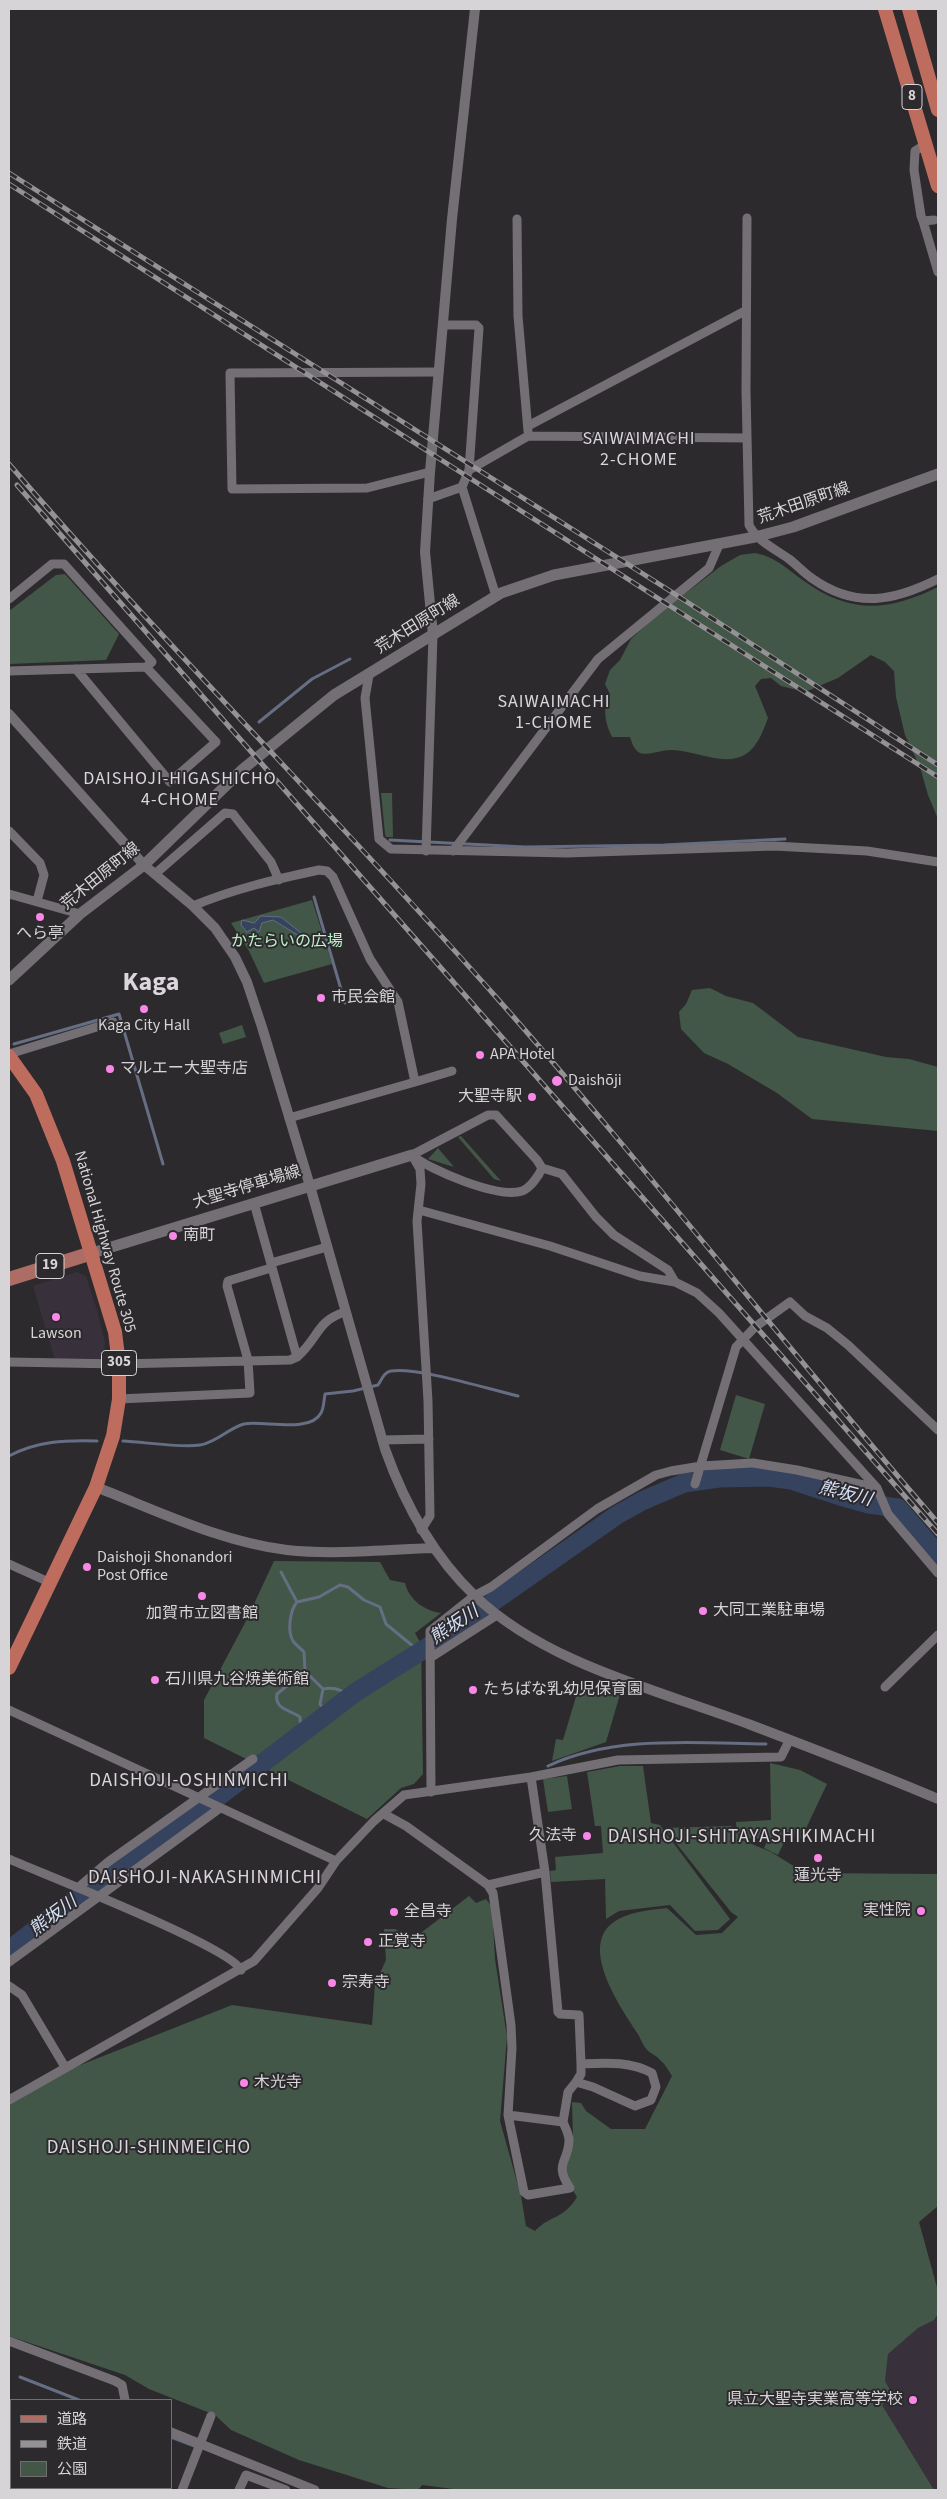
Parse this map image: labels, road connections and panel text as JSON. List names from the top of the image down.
{
  "streets": {
    "highway": ["8", "National Highway Route 305", "305"],
    "main road": ["荒木田原町線", "大聖寺停車場線", "19"]
  },
  "crossings": [
    ["大聖寺停車場線", "National Highway Route 305"],
    ["大聖寺停車場線", "19"],
    ["National Highway Route 305", "19"]
  ],
  "districts": [
    "SAIWAIMACHI 2-CHOME",
    "SAIWAIMACHI 1-CHOME",
    "DAISHOJI-HIGASHICHO 4-CHOME",
    "Kaga",
    "DAISHOJI-OSHINMICHI",
    "DAISHOJI-SHITAYASHIKIMACHI",
    "DAISHOJI-NAKASHINMICHI",
    "DAISHOJI-SHINMEICHO"
  ],
  "water": ["熊坂川"],
  "parks": ["かたらいの広場"],
  "places": [
    "へら亭",
    "市民会館",
    "Kaga City Hall",
    "APA Hotel",
    "マルエー大聖寺店",
    "Daishōji",
    "大聖寺駅",
    "南町",
    "Lawson",
    "Daishoji Shonandori Post Office",
    "加賀市立図書館",
    "大同工業駐車場",
    "石川県九谷焼美術館",
    "たちばな乳幼児保育園",
    "久法寺",
    "蓮光寺",
    "実性院",
    "全昌寺",
    "正覚寺",
    "宗寿寺",
    "木光寺",
    "県立大聖寺実業高等学校"
  ],
  "legend": ["道路", "鉄道", "公園"]
}
